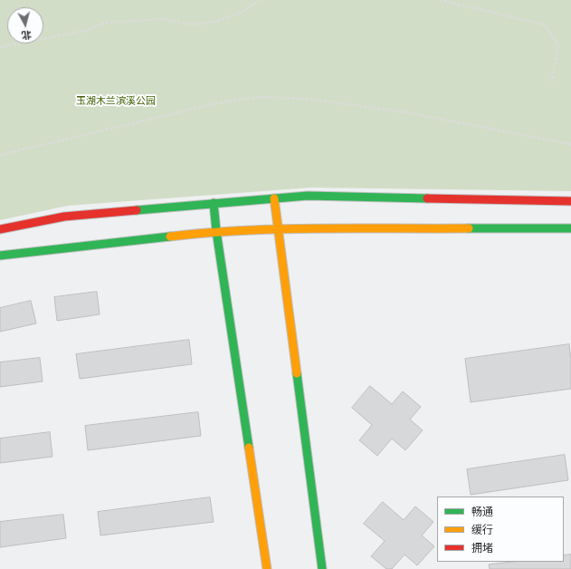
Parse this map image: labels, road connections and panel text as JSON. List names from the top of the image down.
{
  "parks": ["玉湖木兰滨溪公园"],
  "legend": ["畅通", "缓行", "拥堵"],
  "north": "bottom"
}
